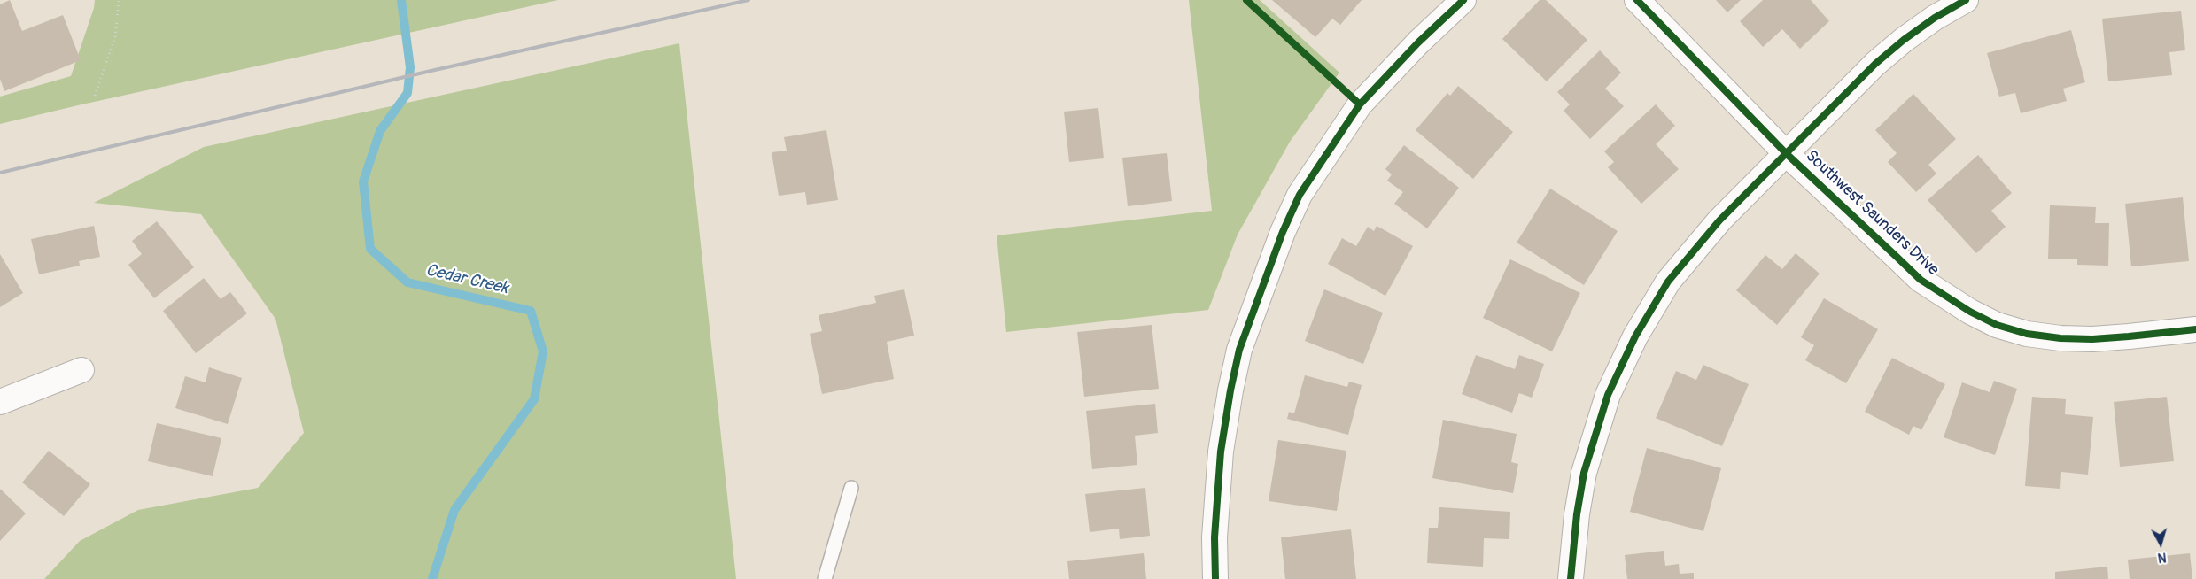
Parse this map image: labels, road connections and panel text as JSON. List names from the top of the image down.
{
  "streets": {
    "street": ["Southwest Saunders Drive"]
  },
  "water": ["Cedar Creek"],
  "north": "bottom"
}
